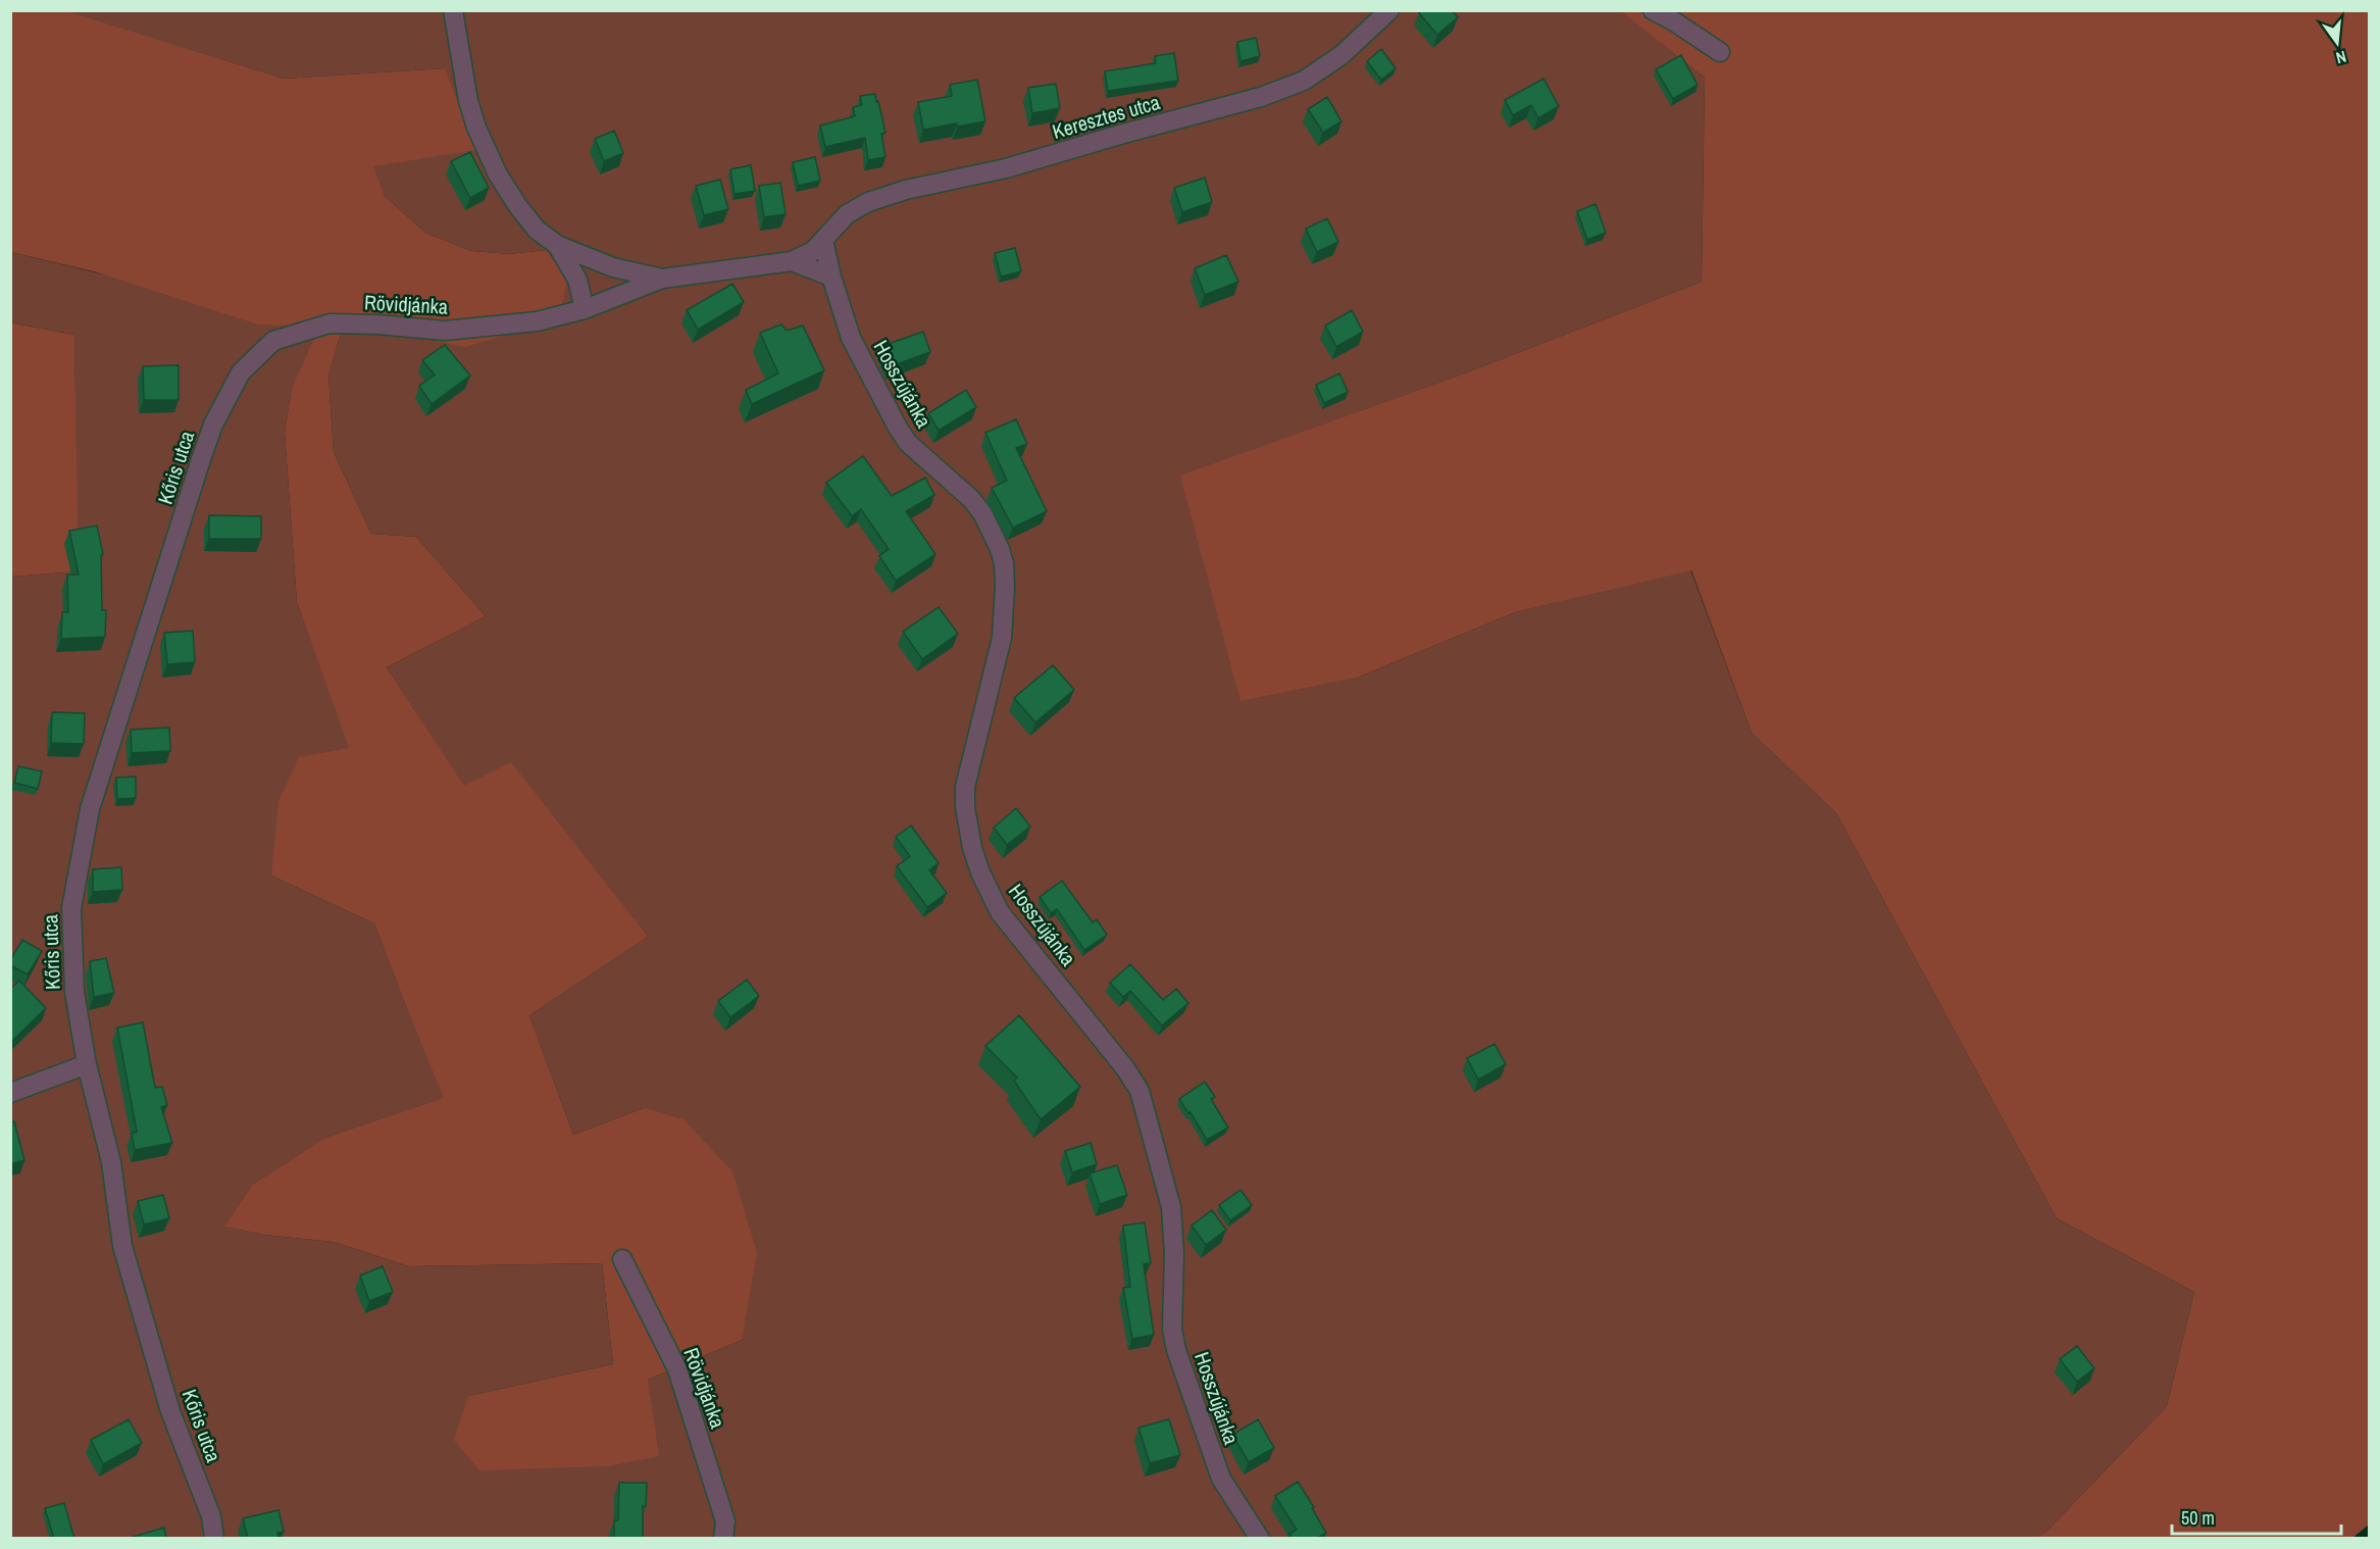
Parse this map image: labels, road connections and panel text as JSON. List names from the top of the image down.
{
  "streets": {
    "street": [
      "Keresztes utca",
      "Rövidjánka",
      "Hosszújánka",
      "Kőris utca"
    ]
  },
  "crossings": [
    ["Keresztes utca", "Rövidjánka"],
    ["Rövidjánka", "Kőris utca"]
  ],
  "scale_bar": "50 m",
  "north": "bottom"
}
